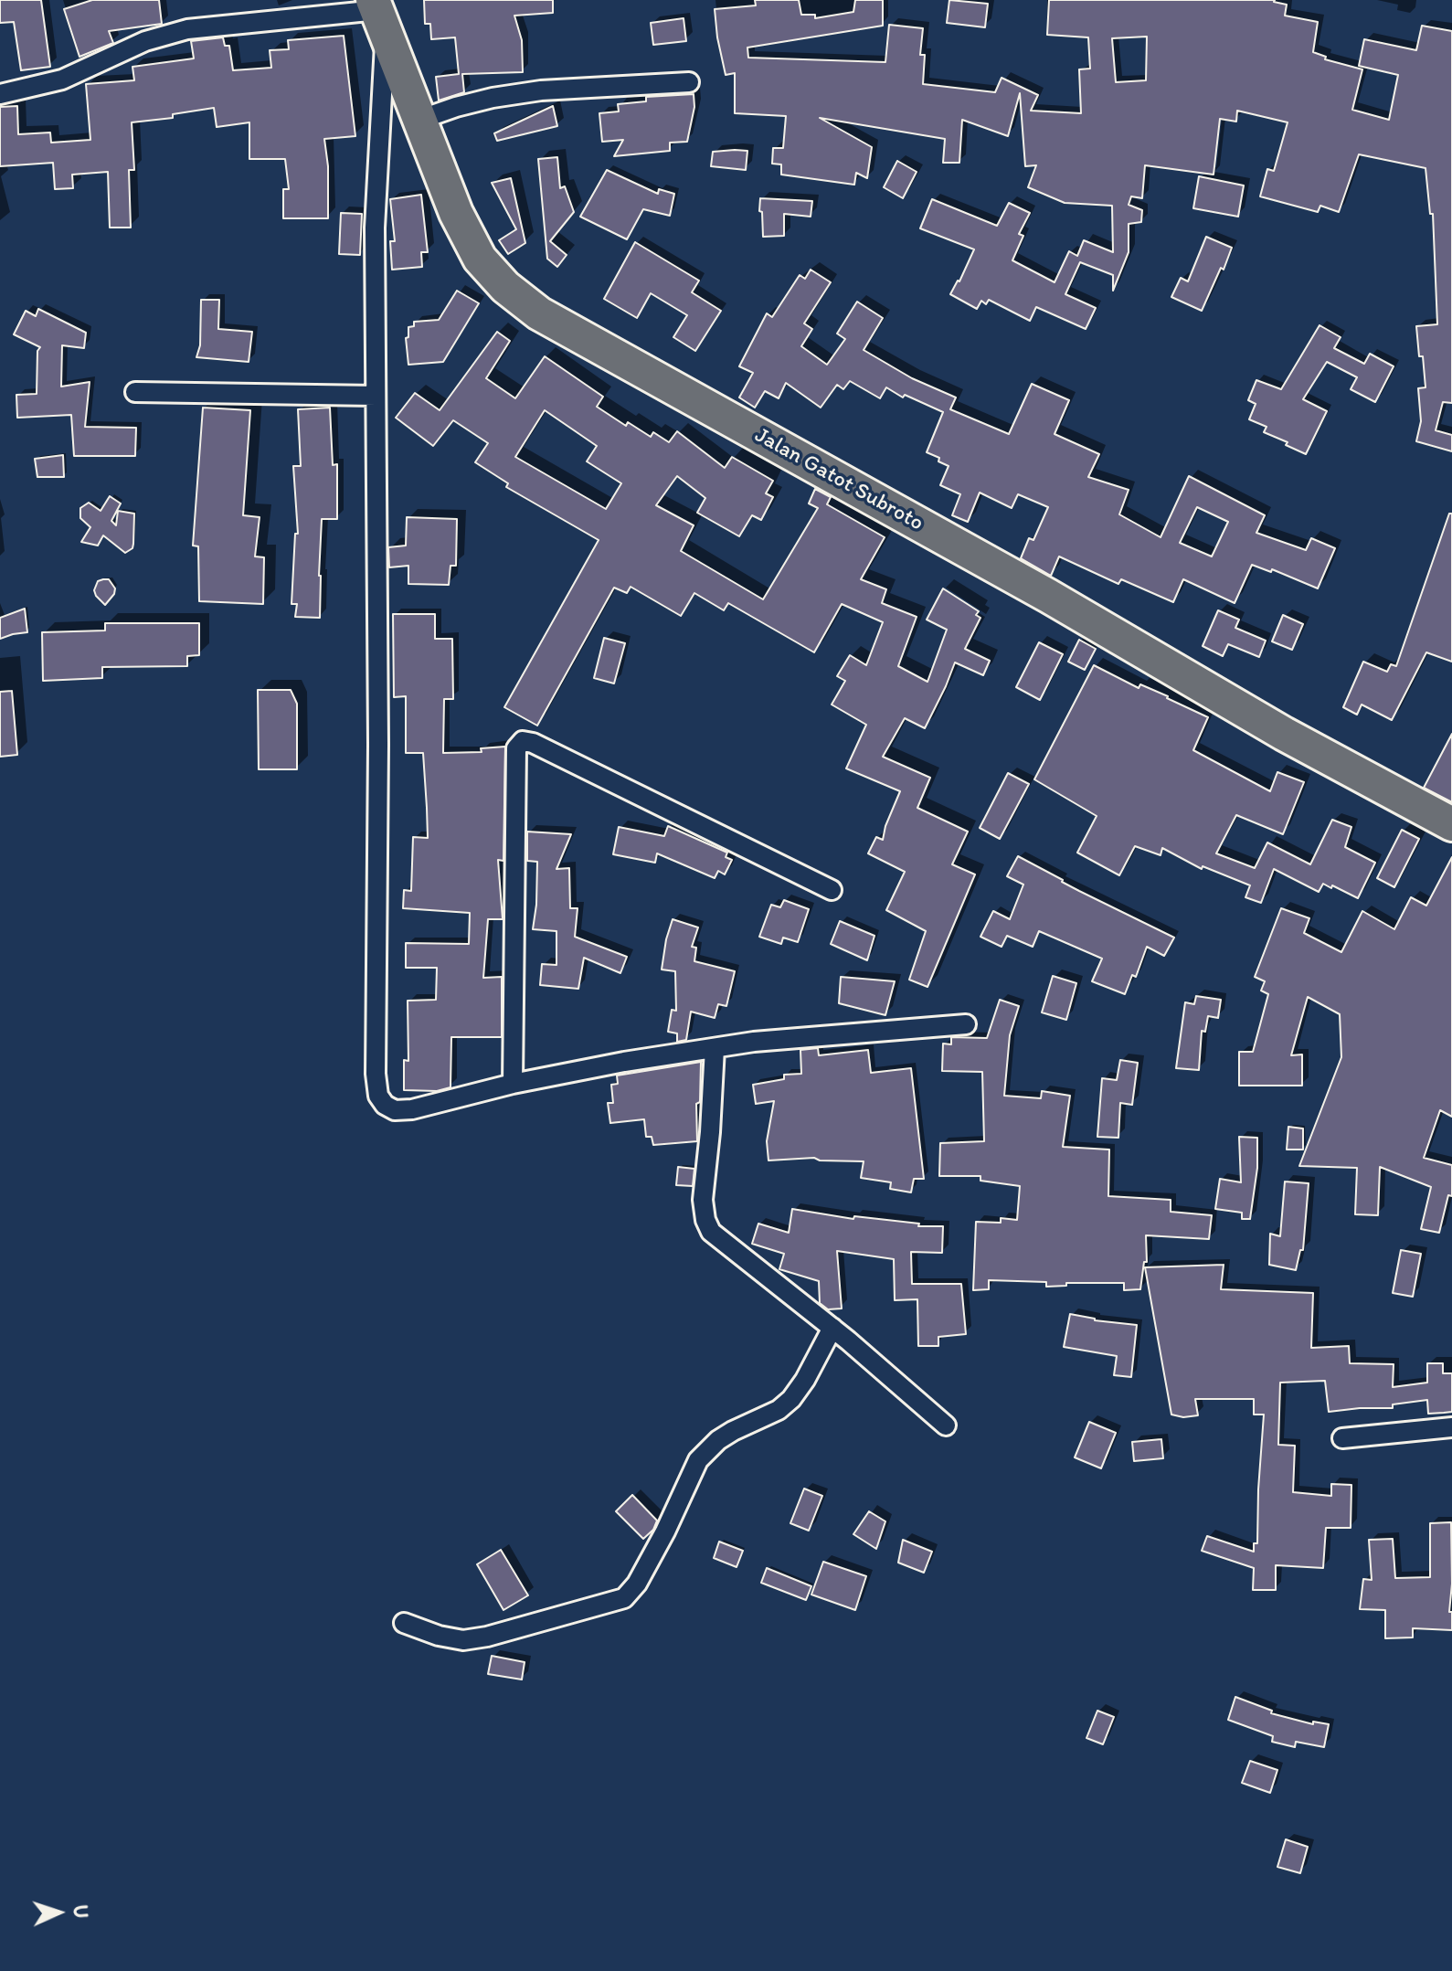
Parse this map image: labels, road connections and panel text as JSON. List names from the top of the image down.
{
  "streets": {
    "highway": ["Jalan Gatot Subroto"]
  },
  "north": "right"
}
